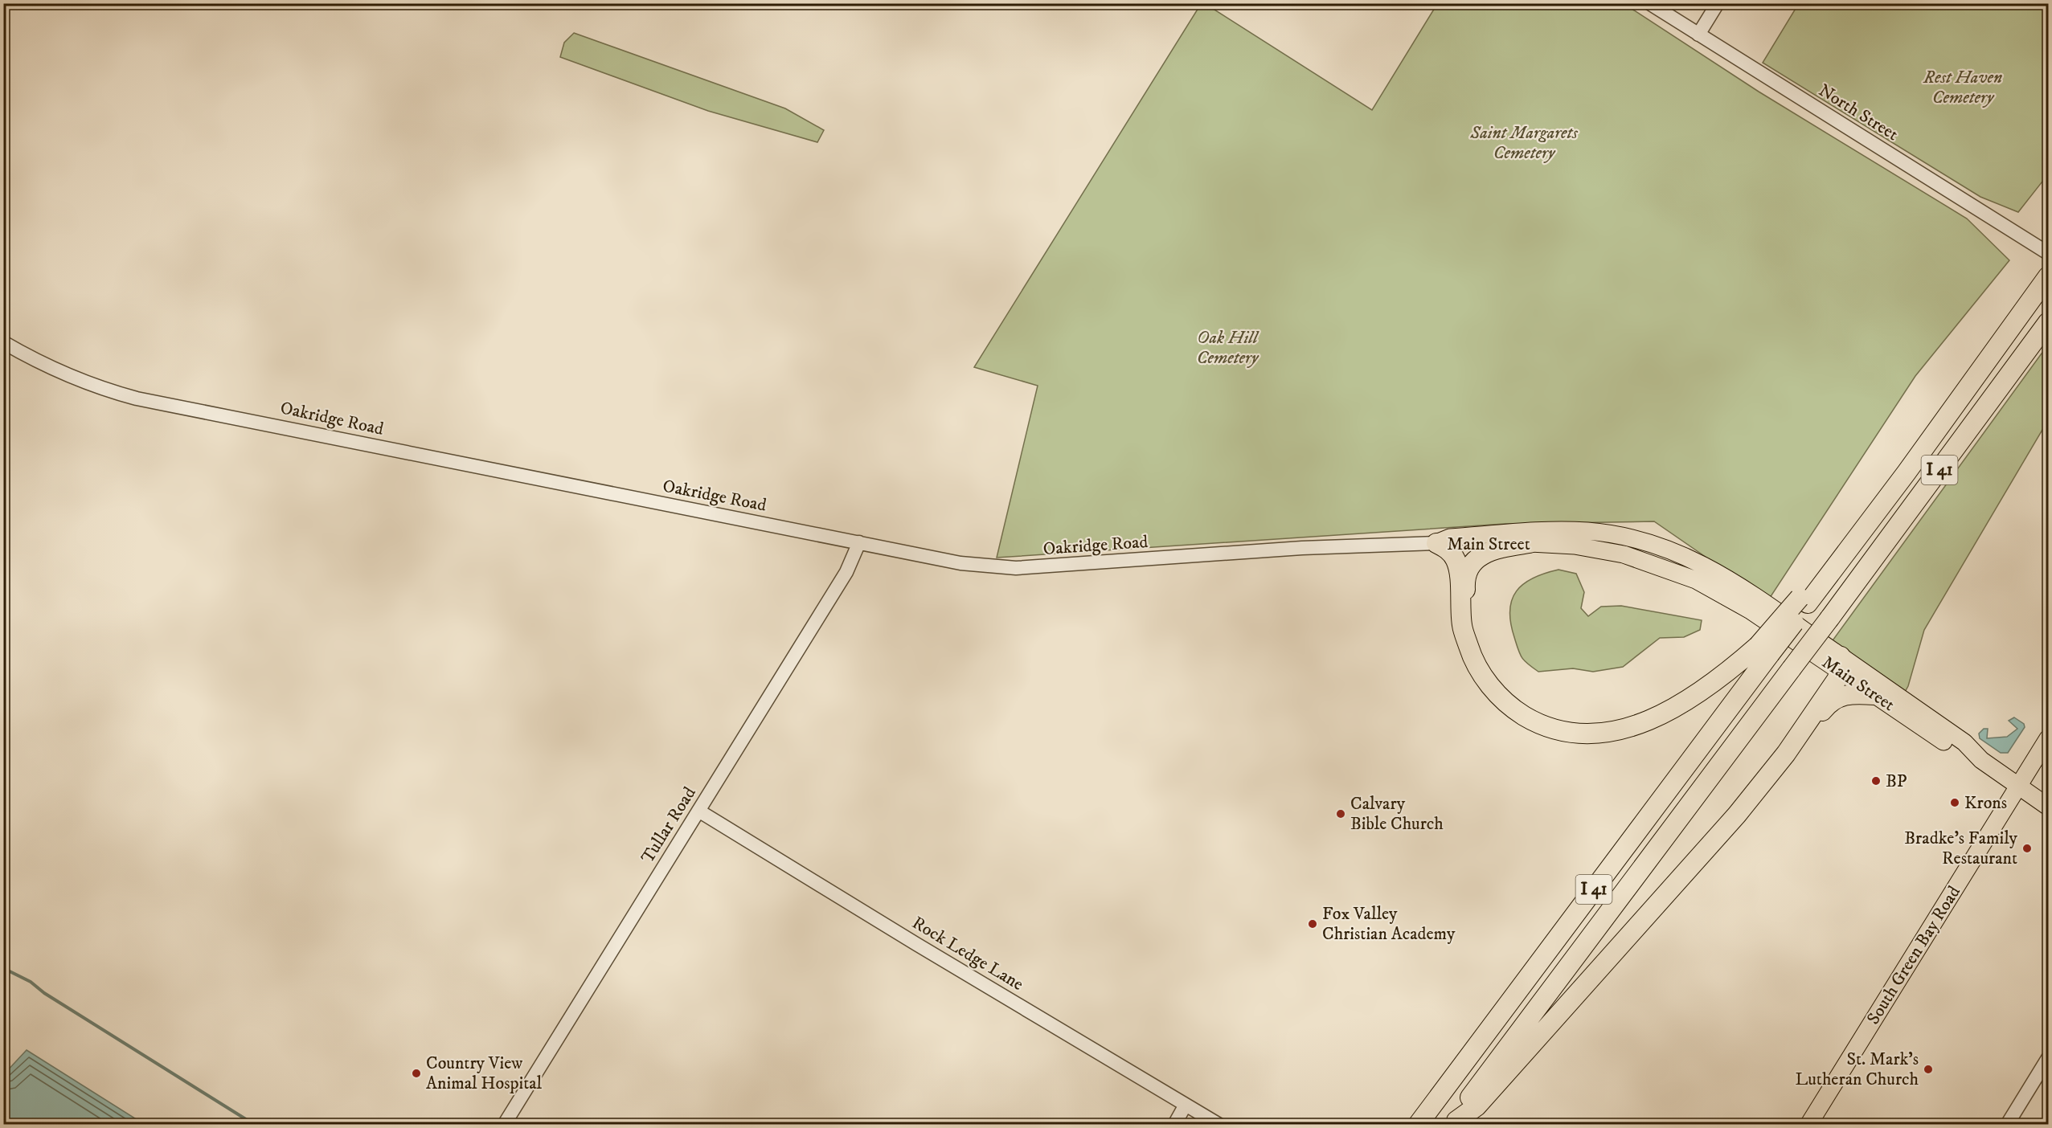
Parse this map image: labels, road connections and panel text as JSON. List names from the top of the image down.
{
  "streets": {
    "highway": ["I 41"],
    "main road": ["Main Street", "South Green Bay Road"],
    "street": [
      "North Street",
      "Oakridge Road",
      "Tullar Road",
      "Rock Ledge Lane"
    ]
  },
  "crossings": [
    ["Oakridge Road", "Main Street"],
    ["Oakridge Road", "Tullar Road"],
    ["Main Street", "South Green Bay Road"],
    ["Tullar Road", "Rock Ledge Lane"]
  ],
  "parks": ["Rest Haven Cemetery", "Saint Margarets Cemetery", "Oak Hill Cemetery"],
  "places": [
    "BP",
    "Krons",
    "Calvary Bible Church",
    "Bradke's Family Restaurant",
    "Fox Valley Christian Academy",
    "St. Mark's Lutheran Church",
    "Country View Animal Hospital"
  ]
}
